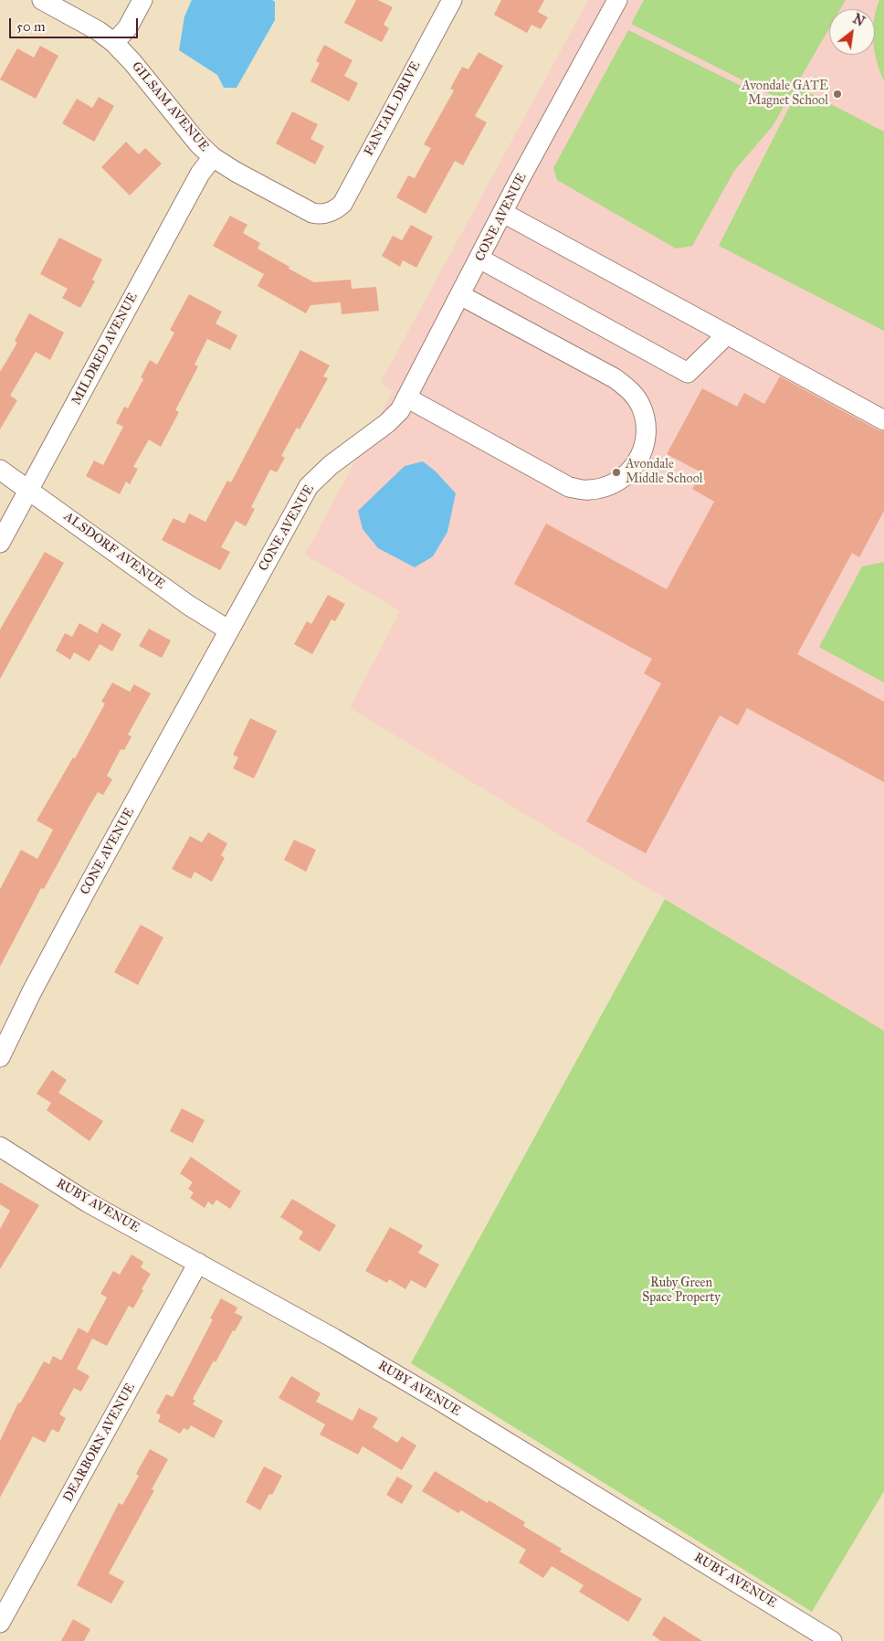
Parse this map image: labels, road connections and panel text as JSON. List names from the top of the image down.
{
  "streets": {
    "street": [
      "GILSAM AVENUE",
      "FANTAIL DRIVE",
      "CONE AVENUE",
      "MILDRED AVENUE",
      "ALSDORF AVENUE",
      "RUBY AVENUE",
      "DEARBORN AVENUE"
    ]
  },
  "crossings": [
    ["GILSAM AVENUE", "FANTAIL DRIVE"],
    ["GILSAM AVENUE", "MILDRED AVENUE"],
    ["CONE AVENUE", "ALSDORF AVENUE"],
    ["MILDRED AVENUE", "ALSDORF AVENUE"],
    ["RUBY AVENUE", "DEARBORN AVENUE"]
  ],
  "parks": ["Ruby Green Space Property"],
  "places": ["Avondale GATE Magnet School", "Avondale Middle School"],
  "scale_bar": "50 m",
  "north": "top right"
}
